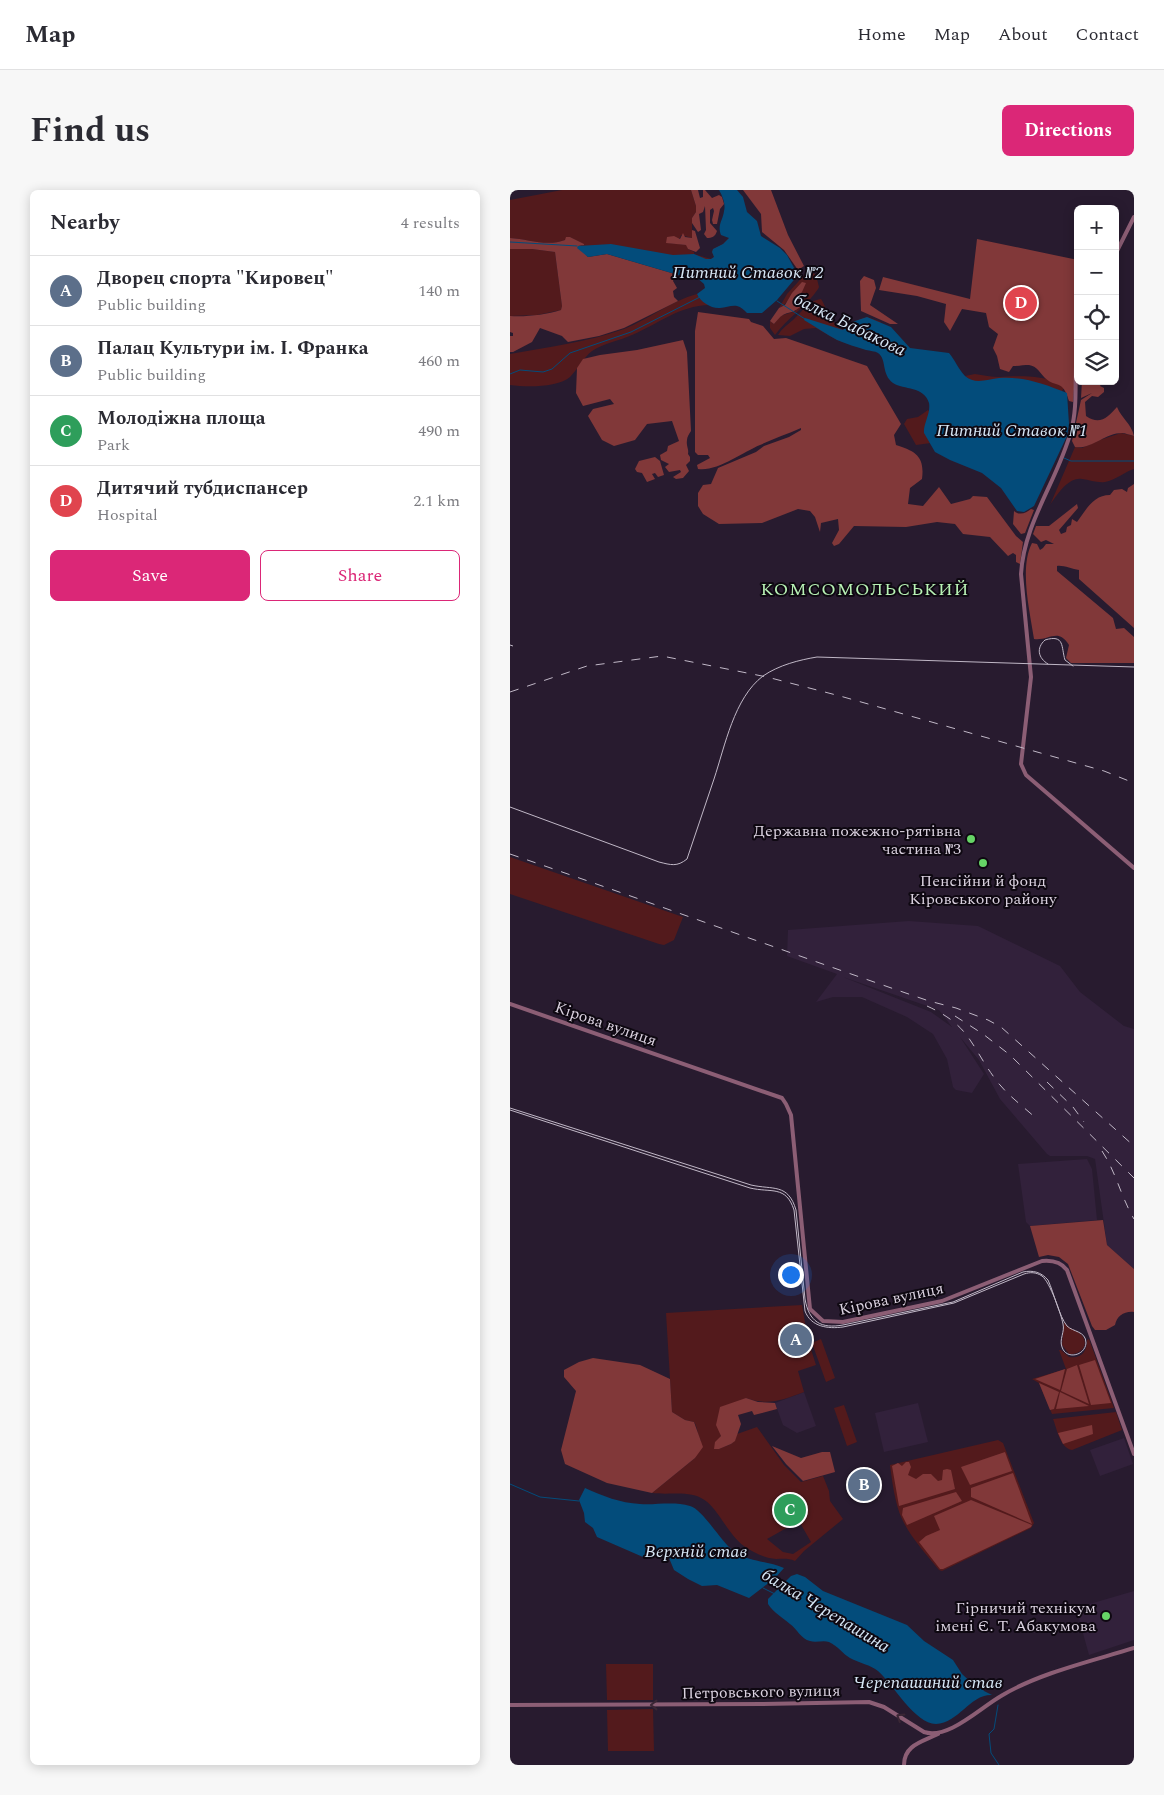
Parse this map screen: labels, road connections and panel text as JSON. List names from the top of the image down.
{
  "streets": {
    "main road": ["Кірова вулиця", "Петровського вулиця"]
  },
  "one_way": ["Петровського вулиця"],
  "districts": ["КОМСОМОЛЬСЬКИЙ"],
  "water": [
    "Питний Ставок №2",
    "балка Бабакова",
    "Питний Ставок №1",
    "Верхній став",
    "балка Черепашина",
    "Черепашиний став"
  ],
  "places": ["Державна пожежно-рятівна частина №3", "Пенсійни й фонд Кіровського району", "Гірничий технікум імені Є. Т. Абакумова"],
  "page": {
    "header": "Map",
    "nav": [
      "Home",
      "Map",
      "About",
      "Contact"
    ],
    "title": "Find us",
    "buttons": [
      "Directions",
      ["Save", "Share"]
    ],
    "heading": ["Nearby", "4 results"],
    "map_buttons": ["+", "−"],
    "list": [
      {
        "mark": "A",
        "name": "Дворец спорта \"Кировец\"",
        "note": "Public building",
        "value": "140 m"
      },
      {
        "mark": "B",
        "name": "Палац Культури ім. І. Франка",
        "note": "Public building",
        "value": "460 m"
      },
      {
        "mark": "C",
        "name": "Молодіжна площа",
        "note": "Park",
        "value": "490 m"
      },
      {
        "mark": "D",
        "name": "Дитячий тубдиспансер",
        "note": "Hospital",
        "value": "2.1 km"
      }
    ],
    "pins": [
      "D",
      "A",
      "B",
      "C"
    ]
  }
}
